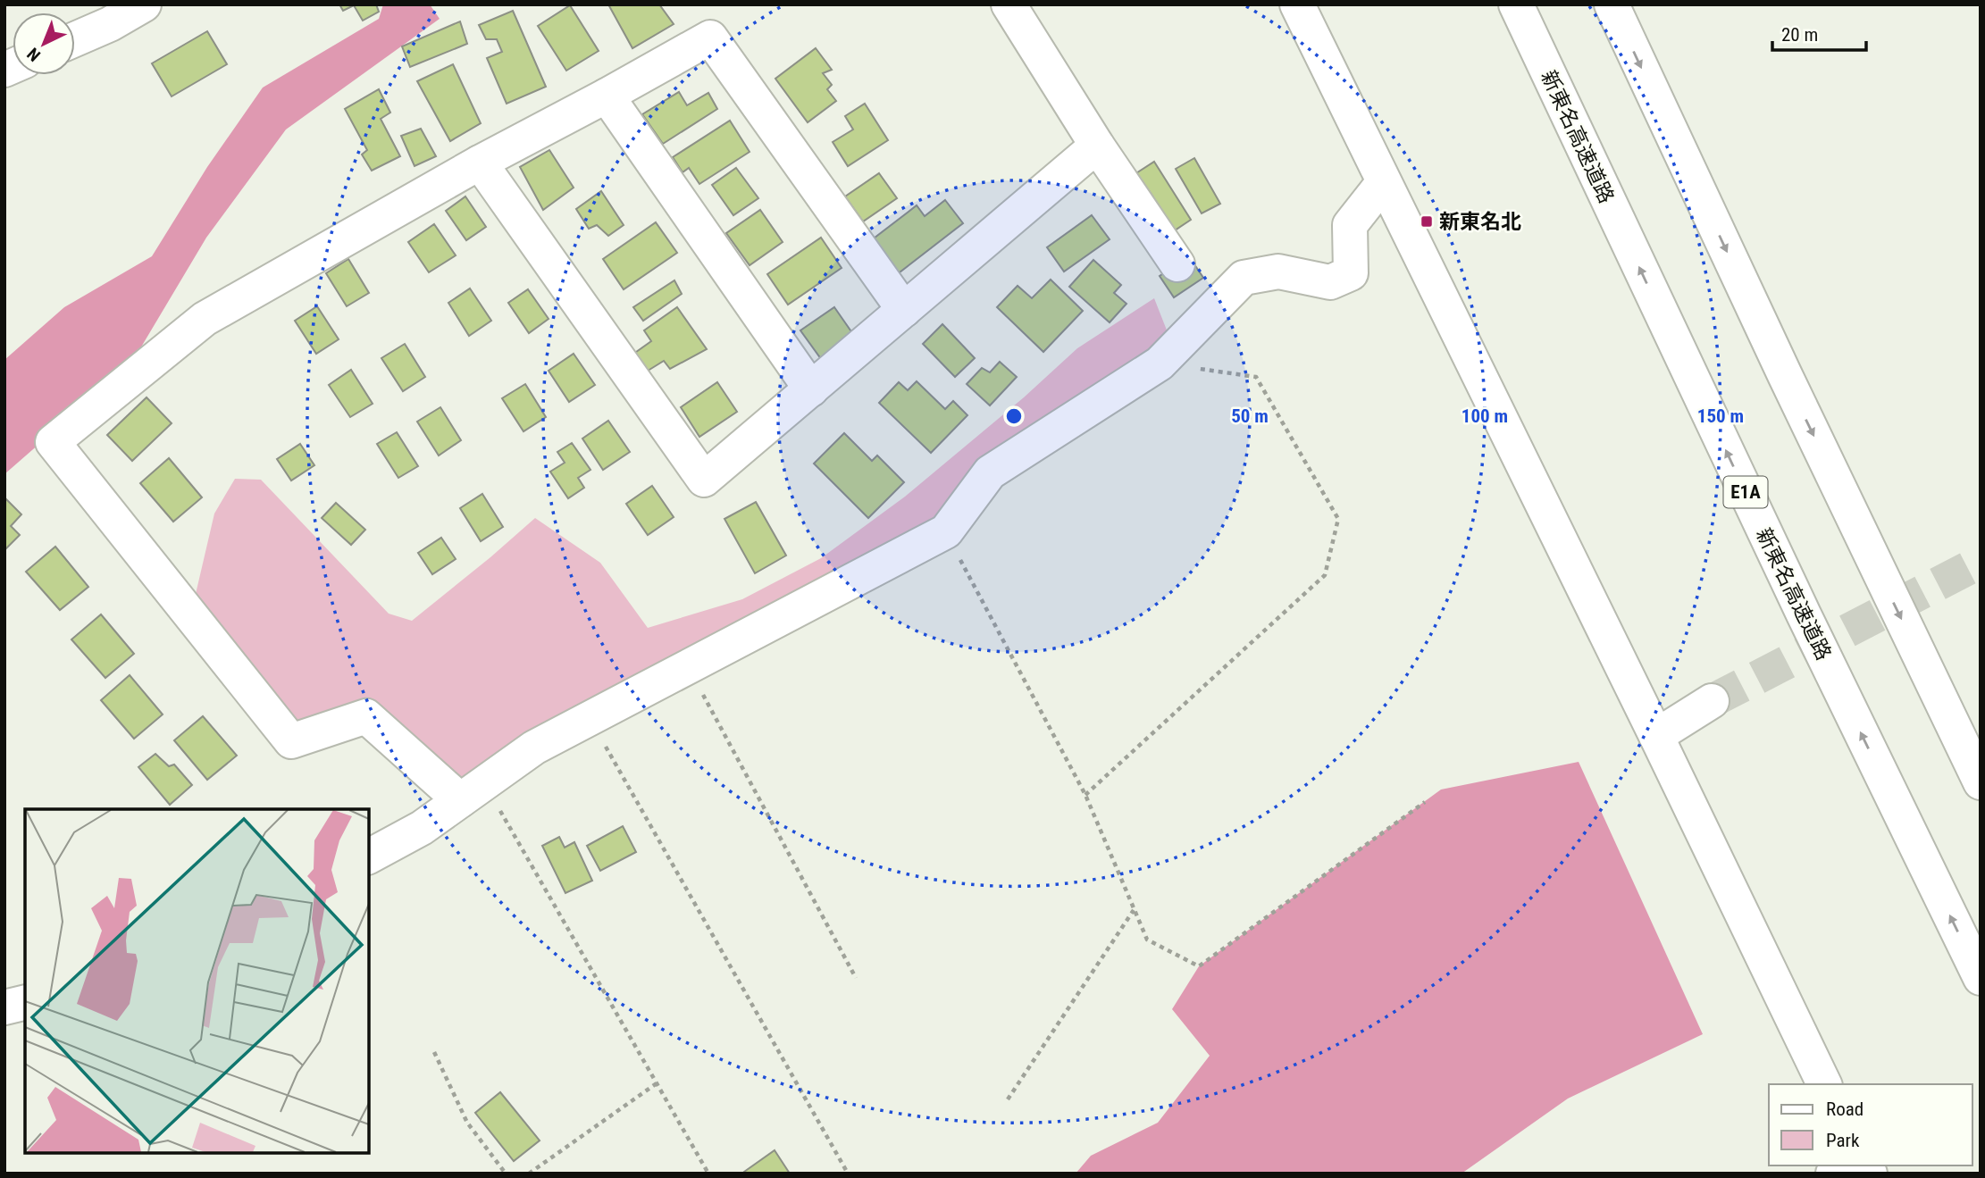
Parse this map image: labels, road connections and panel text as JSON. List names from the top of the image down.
{
  "streets": {
    "main road": ["新東名高速道路", "E1A"]
  },
  "places": {
    "transit": ["新東名北"]
  },
  "legend": ["Road", "Park"],
  "scale_bar": "20 m",
  "north": "bottom left",
  "rings": ["50 m", "100 m", "150 m"]
}
